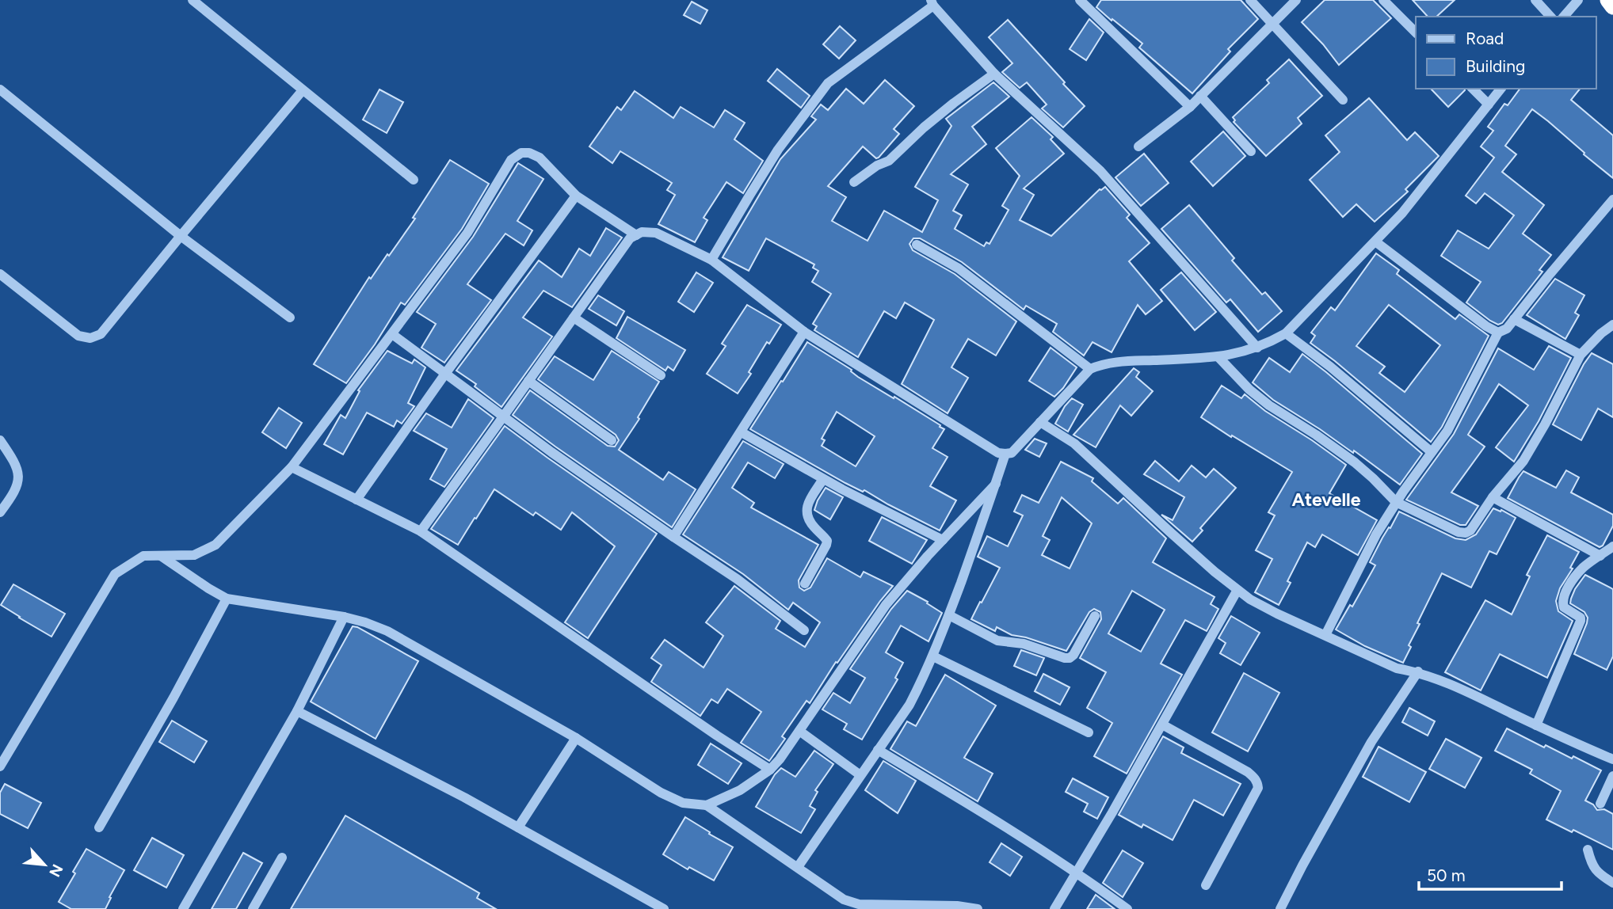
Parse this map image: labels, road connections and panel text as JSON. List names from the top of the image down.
{
  "districts": ["Atevelle"],
  "legend": ["Road", "Building"],
  "scale_bar": "50 m",
  "north": "bottom right"
}
